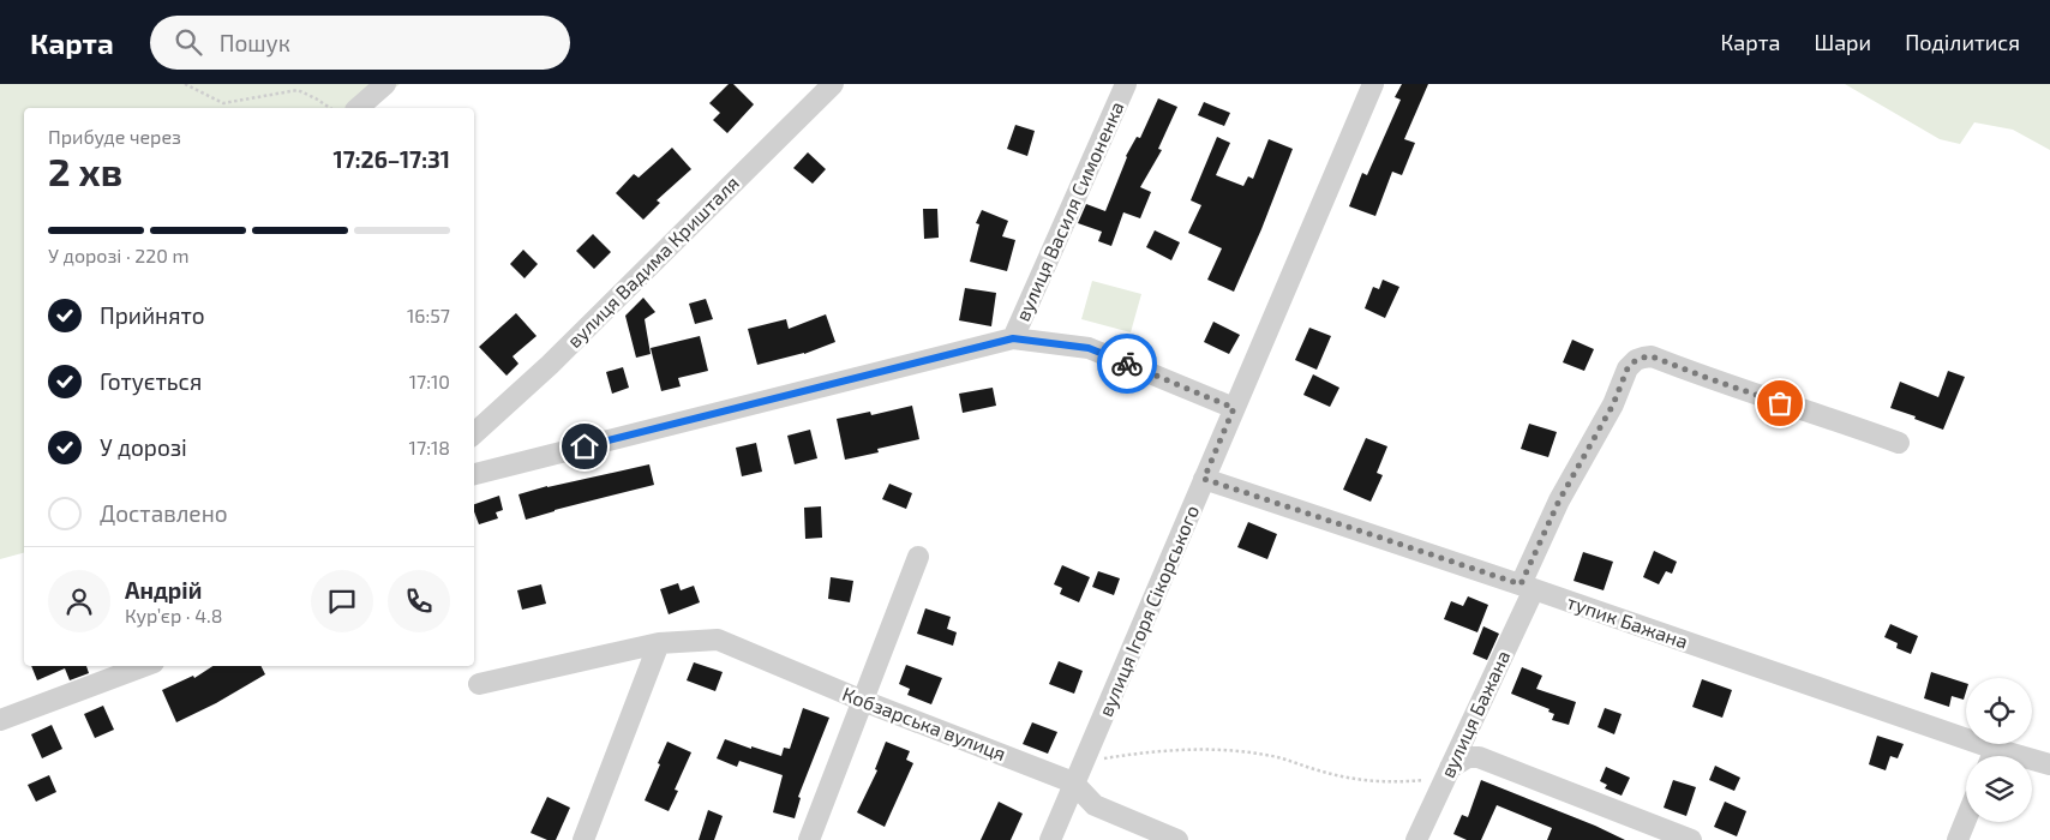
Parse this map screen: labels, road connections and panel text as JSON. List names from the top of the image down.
{
  "streets": {
    "street": [
      "вулиця Василя Симоненка",
      "вулиця Вадима Кришталя",
      "вулиця Ігоря Сікорського",
      "тупик Бажана",
      "вулиця Бажана",
      "Кобзарська вулиця"
    ]
  },
  "crossings": [
    ["вулиця Ігоря Сікорського", "тупик Бажана"],
    ["вулиця Ігоря Сікорського", "Кобзарська вулиця"],
    ["тупик Бажана", "вулиця Бажана"]
  ],
  "page": {
    "header": "Карта",
    "search": "Пошук",
    "nav": ["Карта", "Шари", "Поділитися"],
    "heading": ["2 хв", "Прибуде через", "17:26–17:31"],
    "panel": ["Андрій", "Кур’єр · 4.8"],
    "bar": "У дорозі · 220 m",
    "list": [
      ["Прийнято", "16:57"],
      ["Готується", "17:10"],
      ["У дорозі", "17:18"],
      "Доставлено"
    ]
  }
}
